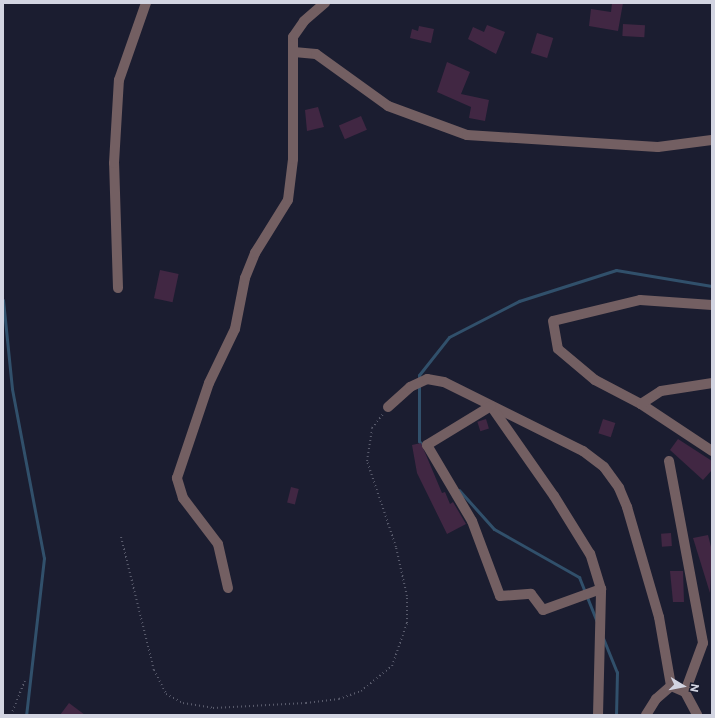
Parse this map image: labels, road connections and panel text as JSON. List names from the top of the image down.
{
  "north": "right"
}
